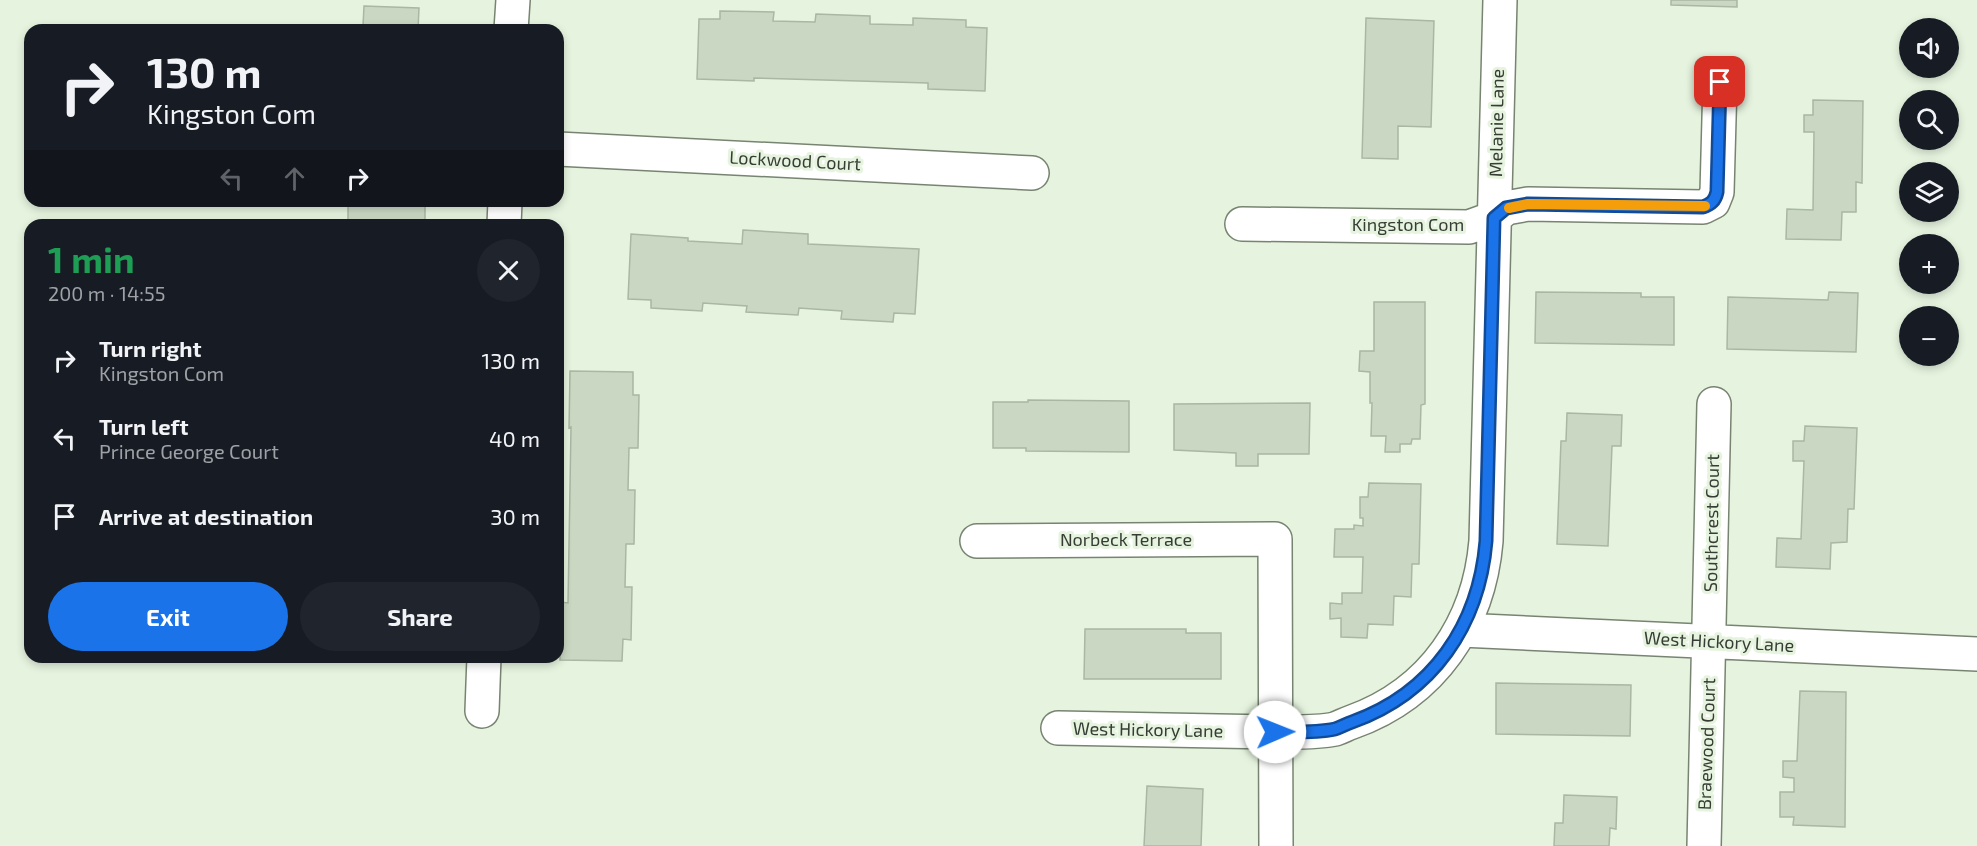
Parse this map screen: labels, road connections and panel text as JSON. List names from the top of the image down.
{
  "streets": {
    "street": [
      "Melanie Lane",
      "Lockwood Court",
      "Kingston Com",
      "Southcrest Court",
      "Norbeck Terrace",
      "West Hickory Lane",
      "Braewood Court"
    ]
  },
  "crossings": [
    ["Melanie Lane", "Kingston Com"],
    ["Melanie Lane", "Norbeck Terrace"],
    ["Melanie Lane", "West Hickory Lane"],
    ["Southcrest Court", "West Hickory Lane"],
    ["Southcrest Court", "Braewood Court"],
    ["Norbeck Terrace", "West Hickory Lane"],
    ["West Hickory Lane", "Braewood Court"]
  ],
  "page": {
    "map_buttons": ["+", "−"],
    "turn": ["130 m", "Kingston Com"],
    "heading": ["1 min", "200 m · 14:55"],
    "list": [
      {
        "name": "Turn right",
        "note": "Kingston Com",
        "value": "130 m"
      },
      {
        "name": "Turn left",
        "note": "Prince George Court",
        "value": "40 m"
      },
      {
        "name": "Arrive at destination",
        "value": "30 m"
      }
    ],
    "buttons": ["Exit", "Share"]
  }
}
